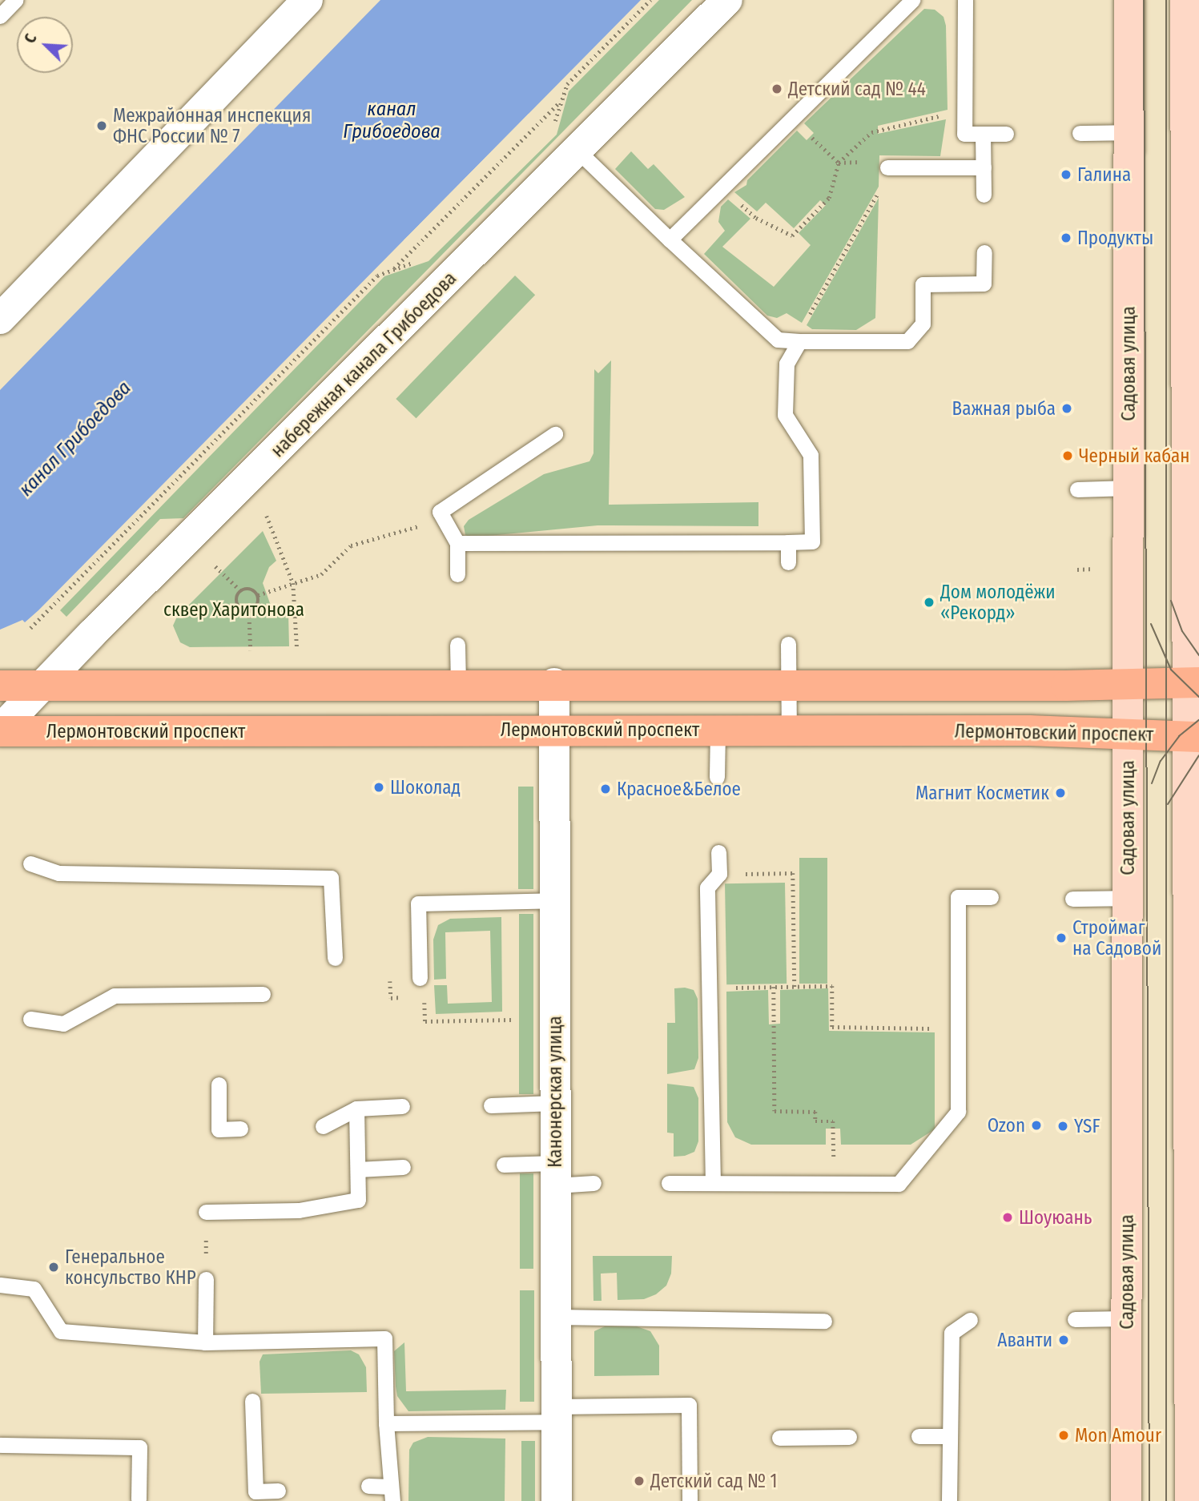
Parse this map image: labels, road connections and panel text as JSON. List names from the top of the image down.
{
  "streets": {
    "main road": ["Лермонтовский проспект"],
    "street": ["Садовая улица", "набережная канала Грибоедова", "Канонерская улица"]
  },
  "crossings": [
    ["Садовая улица", "Лермонтовский проспект"],
    ["набережная канала Грибоедова", "Лермонтовский проспект"],
    ["Лермонтовский проспект", "Канонерская улица"]
  ],
  "water": ["канал Грибоедова"],
  "parks": ["сквер Харитонова"],
  "places": [
    "Детский сад № 44",
    "Межрайонная инспекция ФНС России № 7",
    "Галина",
    "Продукты",
    "Важная рыба",
    "Черный кабан",
    "Дом молодёжи «Рекорд»",
    "Шоколад",
    "Красное&Белое",
    "Магнит Косметик",
    "Строймаг на Садовой",
    "Ozon",
    "YSF",
    "Шоуюань",
    "Генеральное консульство КНР",
    "Аванти",
    "Mon Amour",
    "Детский сад № 1"
  ],
  "north": "top left"
}
